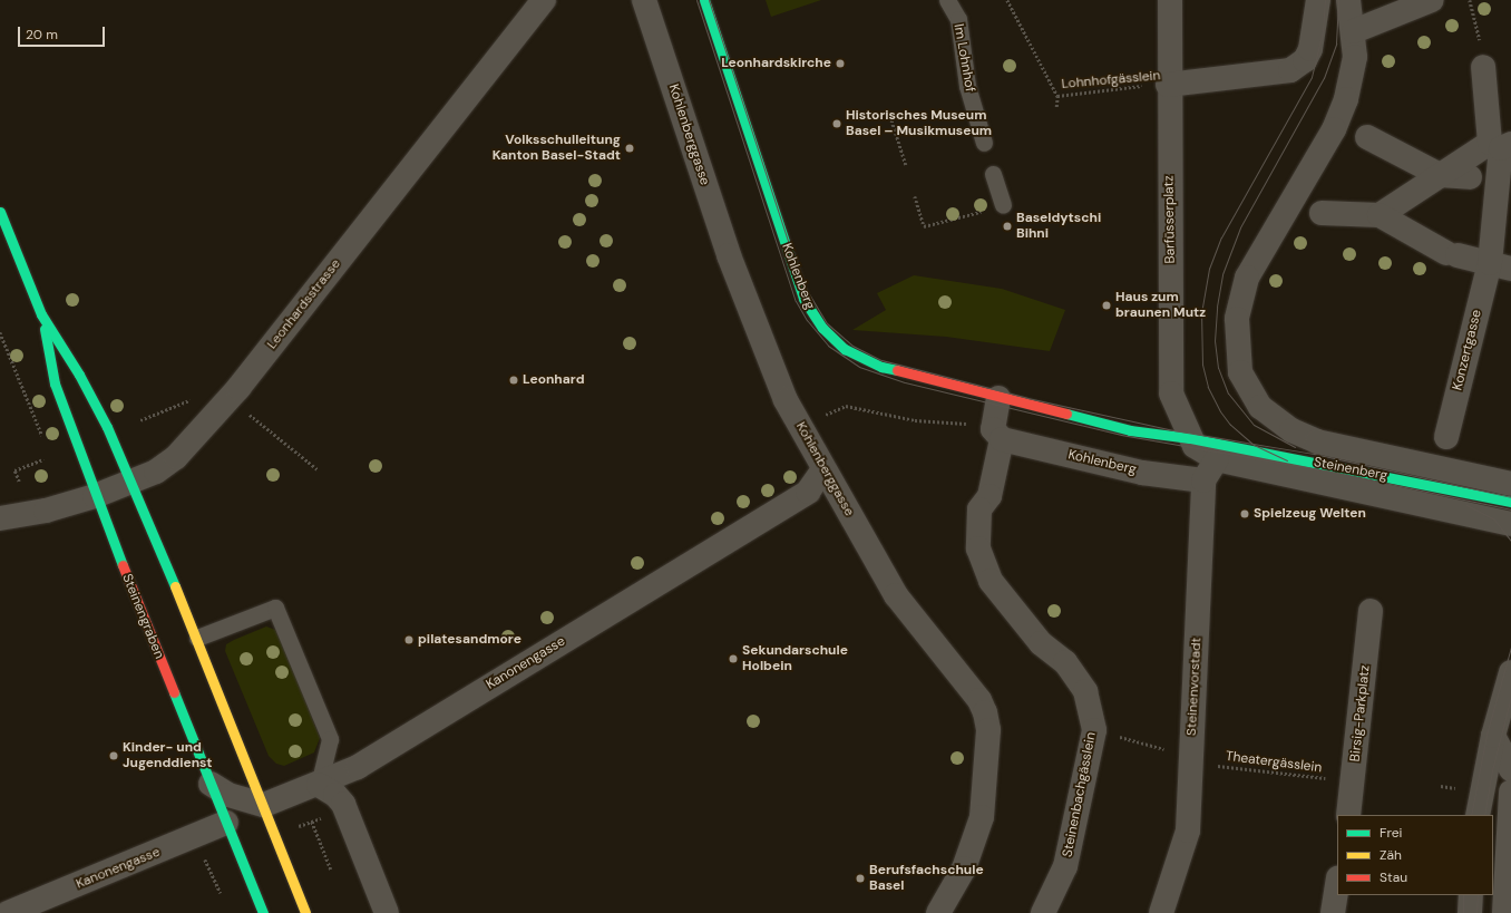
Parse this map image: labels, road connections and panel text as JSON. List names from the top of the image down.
{
  "streets": {
    "main road": ["Kohlenberg", "Steinenberg", "Steinengraben"],
    "street": [
      "Kohlenberggasse",
      "Barfüsserplatz",
      "Leonhardsstrasse",
      "Konzertgasse",
      "Kanonengasse",
      "Steinenvorstadt",
      "Birsig-Parkplatz",
      "Steinenbachgässlein"
    ],
    "lane": ["Im Lohnhof"],
    "path": ["Lohnhofgässlein", "Theatergässlein"]
  },
  "crossings": [
    ["Lohnhofgässlein", "Barfüsserplatz"],
    ["Kohlenberggasse", "Kanonengasse"],
    ["Barfüsserplatz", "Kohlenberg"],
    ["Barfüsserplatz", "Steinenberg"],
    ["Barfüsserplatz", "Steinenvorstadt"],
    ["Kohlenberg", "Steinenberg"],
    ["Kohlenberg", "Steinenvorstadt"],
    ["Kohlenberg", "Steinenbachgässlein"],
    ["Leonhardsstrasse", "Steinengraben"],
    ["Steinenberg", "Steinenvorstadt"],
    ["Steinengraben", "Kanonengasse"],
    ["Steinenvorstadt", "Theatergässlein"],
    ["Birsig-Parkplatz", "Theatergässlein"]
  ],
  "places": [
    "Leonhardskirche",
    "Historisches Museum Basel – Musikmuseum",
    "Volksschulleitung Kanton Basel-Stadt",
    "Baseldytschi Bihni",
    "Haus zum braunen Mutz",
    "Leonhard",
    "Spielzeug Welten",
    "pilatesandmore",
    "Sekundarschule Holbein",
    "Kinder- und Jugenddienst",
    "Berufsfachschule Basel"
  ],
  "legend": ["Frei", "Zäh", "Stau"],
  "scale_bar": "20 m"
}
